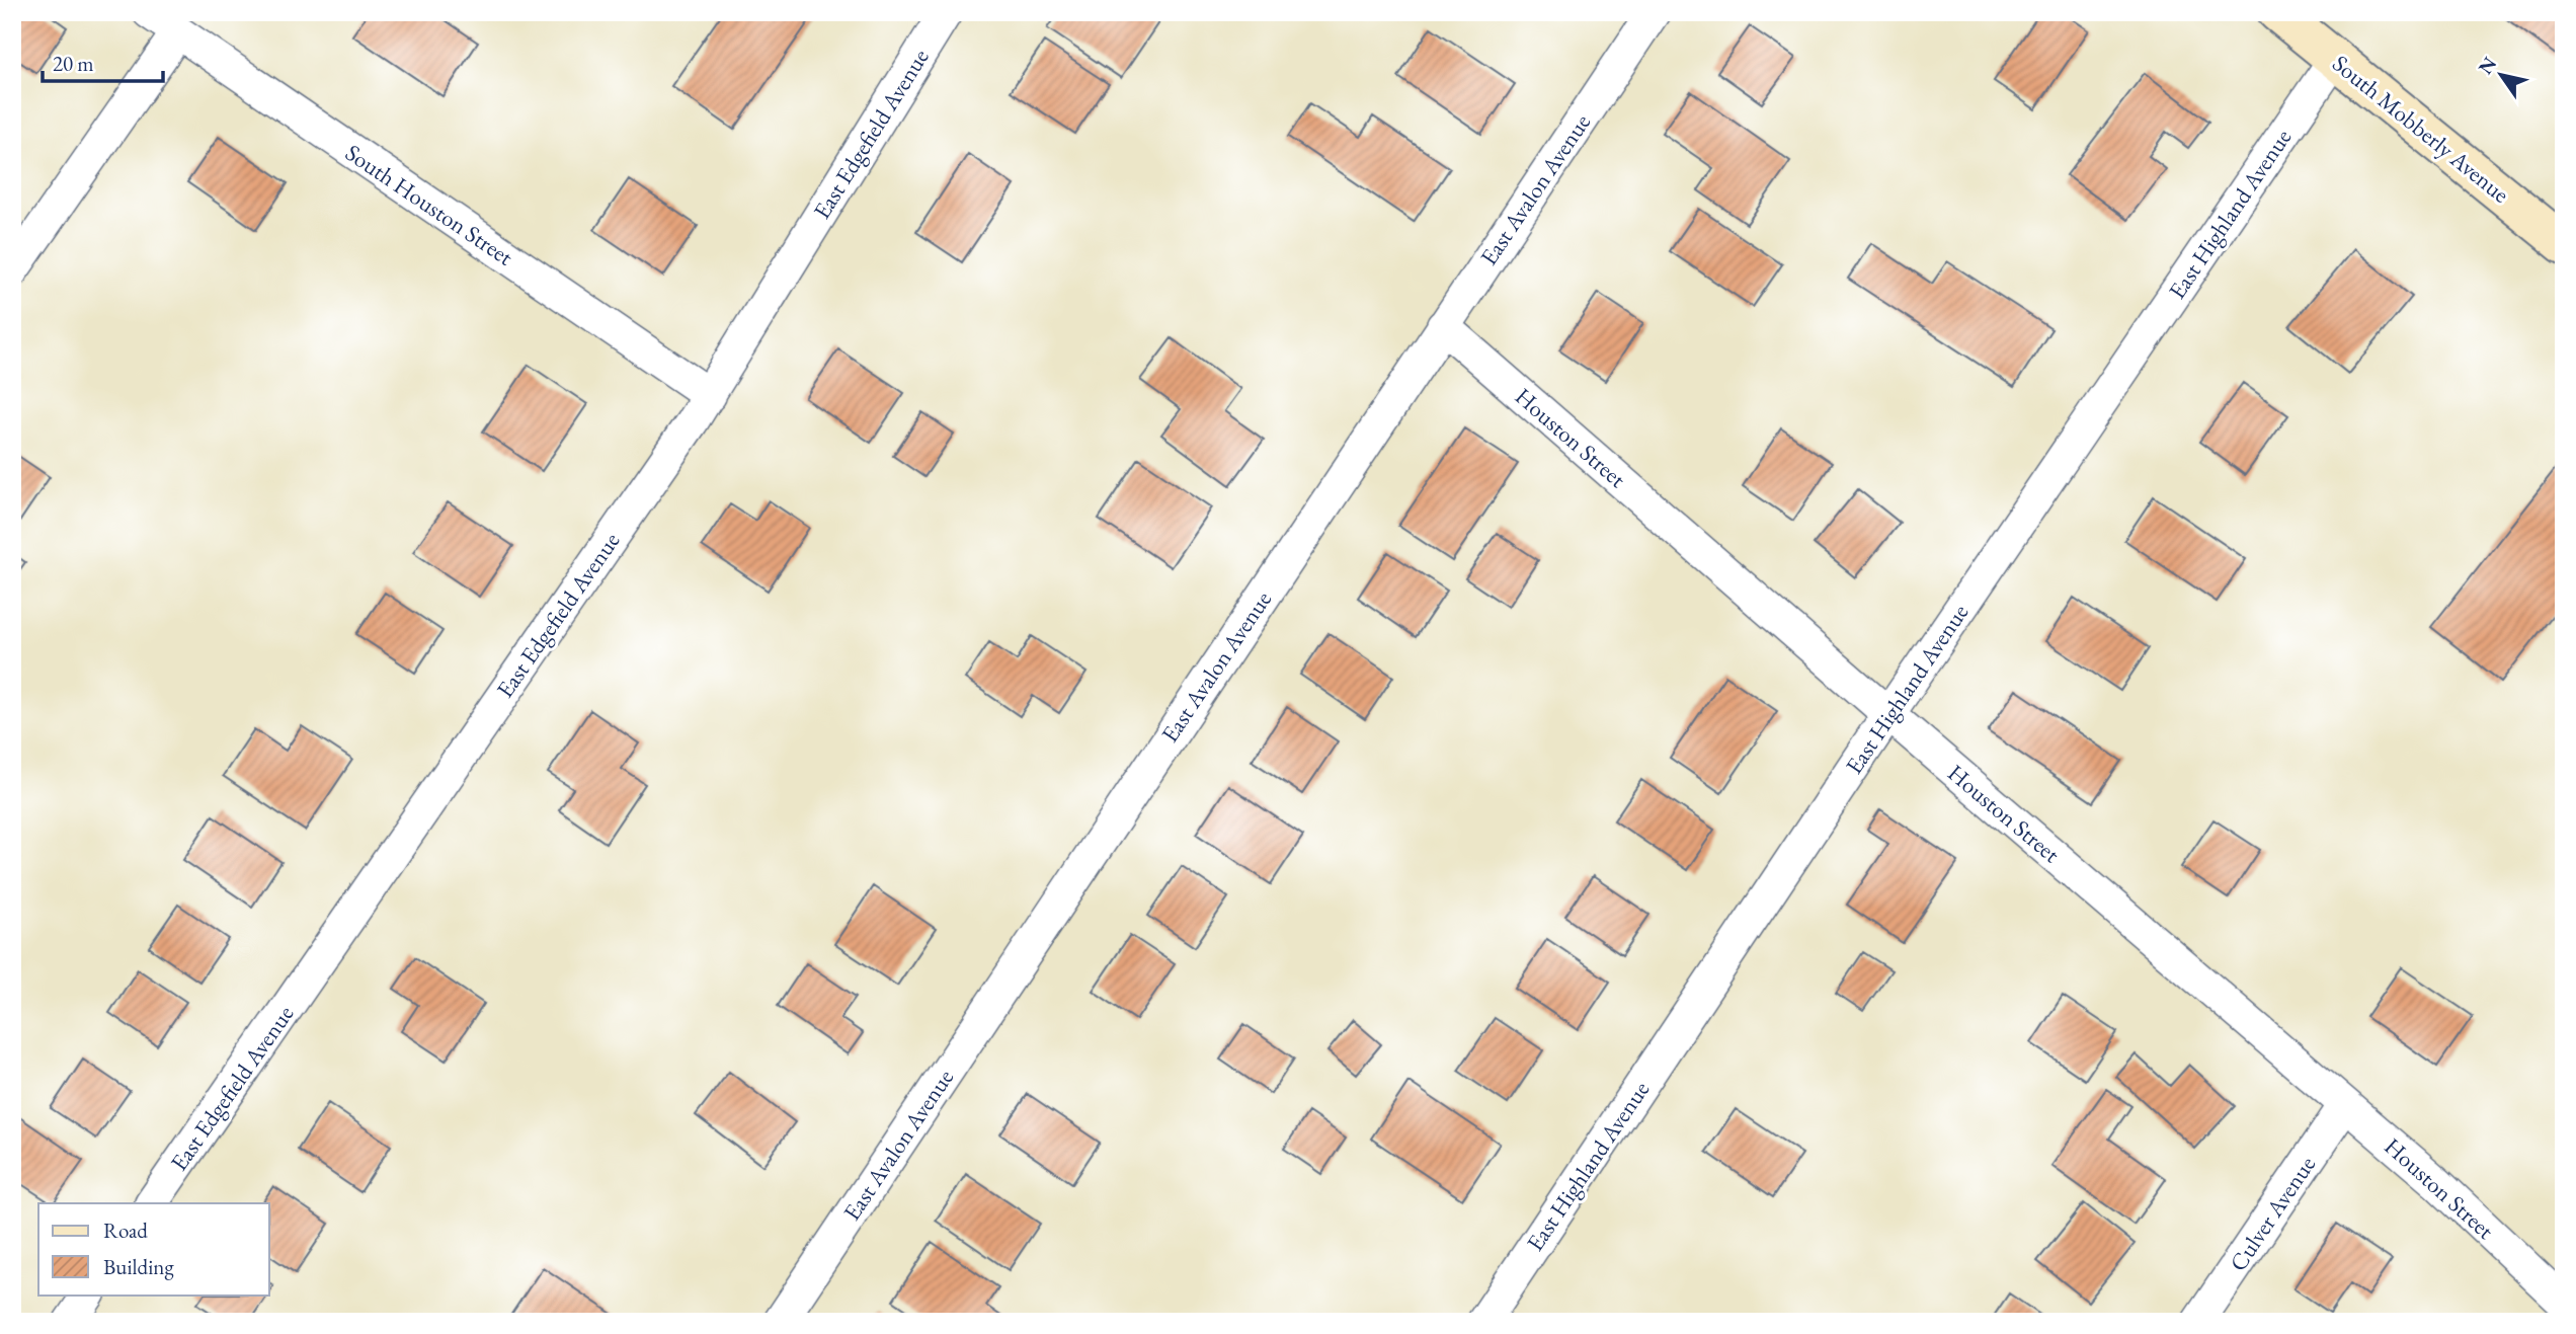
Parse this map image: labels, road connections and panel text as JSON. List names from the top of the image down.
{
  "streets": {
    "main road": ["South Mobberly Avenue"],
    "street": [
      "East Edgefield Avenue",
      "East Avalon Avenue",
      "South Houston Street",
      "East Highland Avenue",
      "Houston Street",
      "Culver Avenue"
    ]
  },
  "crossings": [
    ["South Mobberly Avenue", "East Highland Avenue"],
    ["East Edgefield Avenue", "South Houston Street"],
    ["East Avalon Avenue", "Houston Street"],
    ["East Highland Avenue", "Houston Street"],
    ["Houston Street", "Culver Avenue"]
  ],
  "legend": ["Road", "Building"],
  "scale_bar": "20 m",
  "north": "top left"
}
